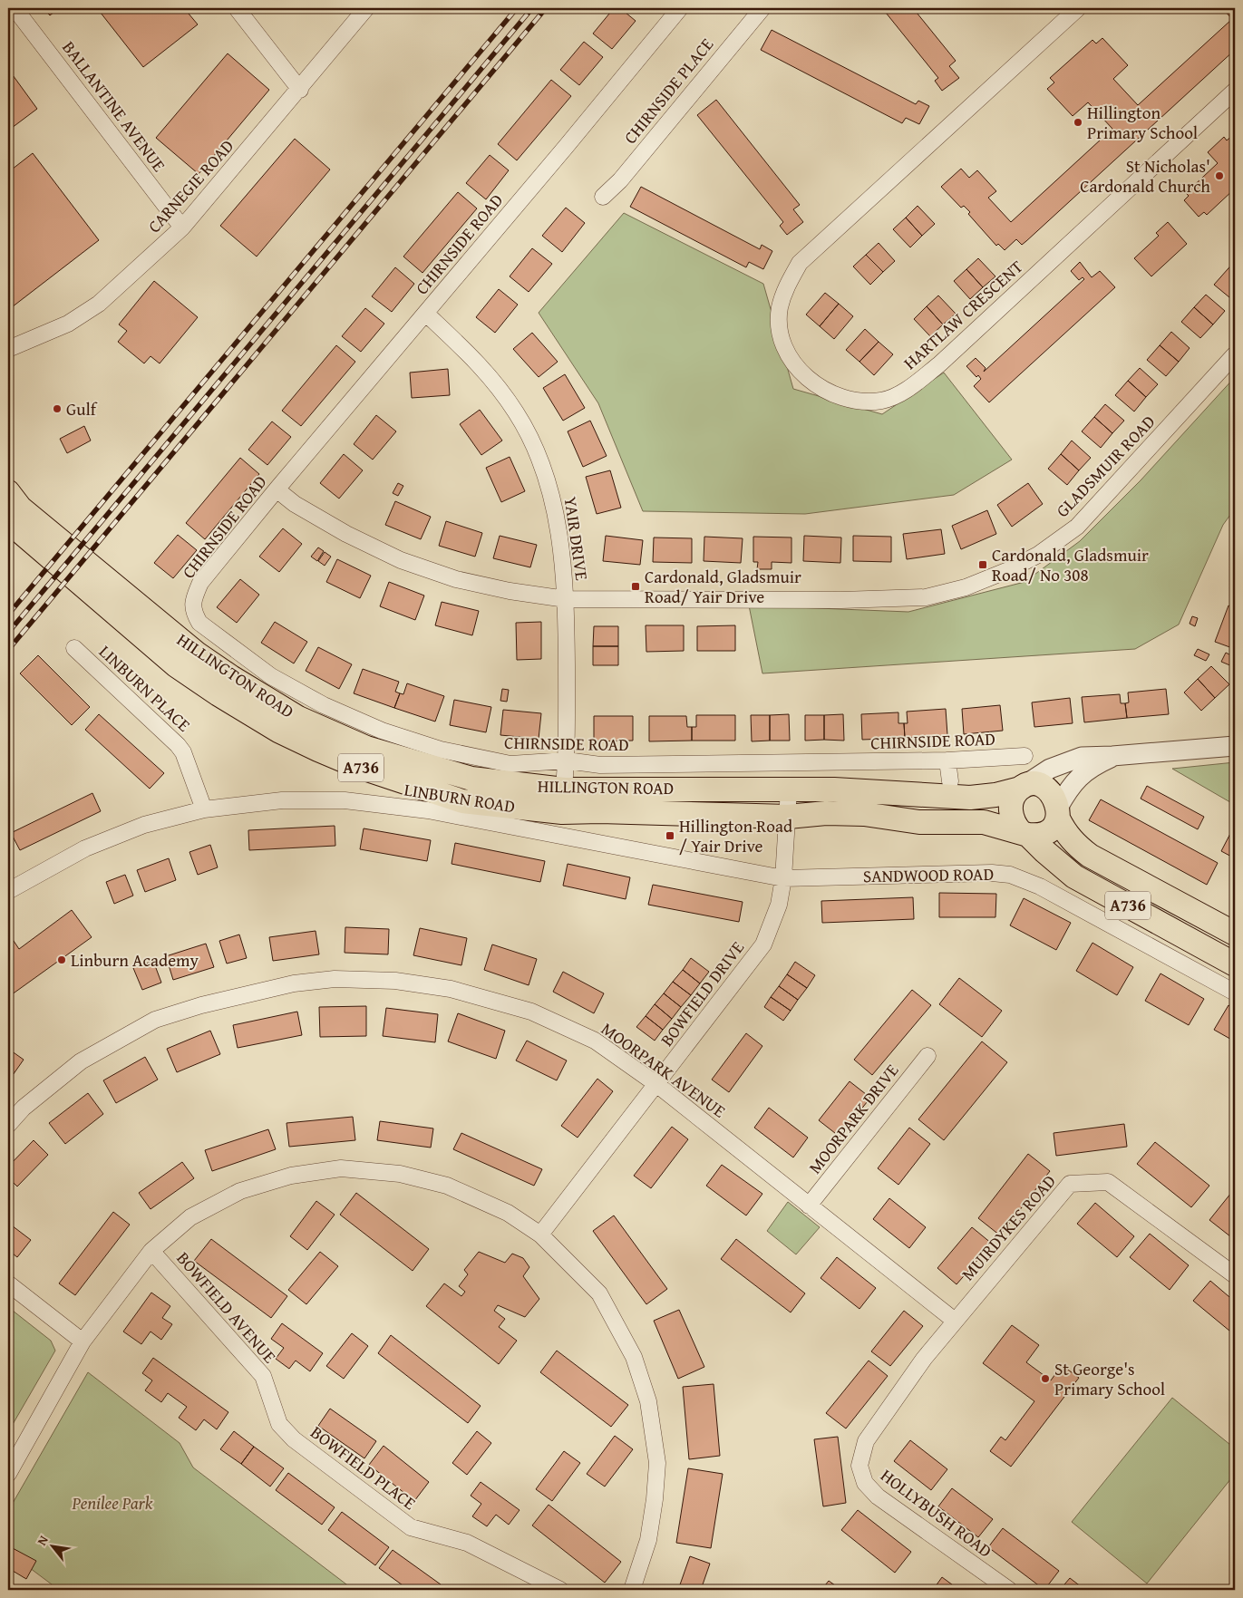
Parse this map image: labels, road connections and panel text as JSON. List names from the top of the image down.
{
  "streets": {
    "main road": ["HILLINGTON ROAD", "A736"],
    "street": [
      "CHIRNSIDE PLACE",
      "BALLANTINE AVENUE",
      "CARNEGIE ROAD",
      "CHIRNSIDE ROAD",
      "HARTLAW CRESCENT",
      "GLADSMUIR ROAD",
      "YAIR DRIVE",
      "LINBURN PLACE",
      "LINBURN ROAD",
      "SANDWOOD ROAD",
      "BOWFIELD DRIVE",
      "MOORPARK AVENUE",
      "MOORPARK DRIVE",
      "MUIRDYKES ROAD",
      "BOWFIELD AVENUE",
      "BOWFIELD PLACE",
      "HOLLYBUSH ROAD"
    ]
  },
  "crossings": [
    ["BALLANTINE AVENUE", "CARNEGIE ROAD"],
    ["CHIRNSIDE ROAD", "GLADSMUIR ROAD"],
    ["CHIRNSIDE ROAD", "YAIR DRIVE"],
    ["GLADSMUIR ROAD", "YAIR DRIVE"],
    ["YAIR DRIVE", "HILLINGTON ROAD"],
    ["HILLINGTON ROAD", "A736"],
    ["HILLINGTON ROAD", "BOWFIELD DRIVE"],
    ["LINBURN PLACE", "LINBURN ROAD"],
    ["LINBURN ROAD", "SANDWOOD ROAD"],
    ["LINBURN ROAD", "BOWFIELD DRIVE"],
    ["SANDWOOD ROAD", "BOWFIELD DRIVE"],
    ["BOWFIELD DRIVE", "MOORPARK AVENUE"],
    ["MOORPARK AVENUE", "MOORPARK DRIVE"],
    ["MOORPARK AVENUE", "MUIRDYKES ROAD"],
    ["MOORPARK AVENUE", "HOLLYBUSH ROAD"],
    ["MUIRDYKES ROAD", "HOLLYBUSH ROAD"],
    ["BOWFIELD AVENUE", "BOWFIELD PLACE"]
  ],
  "parks": ["Penilee Park"],
  "places": {
    "other": [
      "Hillington Primary School",
      "St Nicholas' Cardonald Church",
      "Gulf",
      "Linburn Academy",
      "St George's Primary School"
    ],
    "transit": ["Cardonald, Gladsmuir Road/ No 308", "Cardonald, Gladsmuir Road/ Yair Drive", "Hillington Road / Yair Drive"]
  },
  "north": "top left"
}
